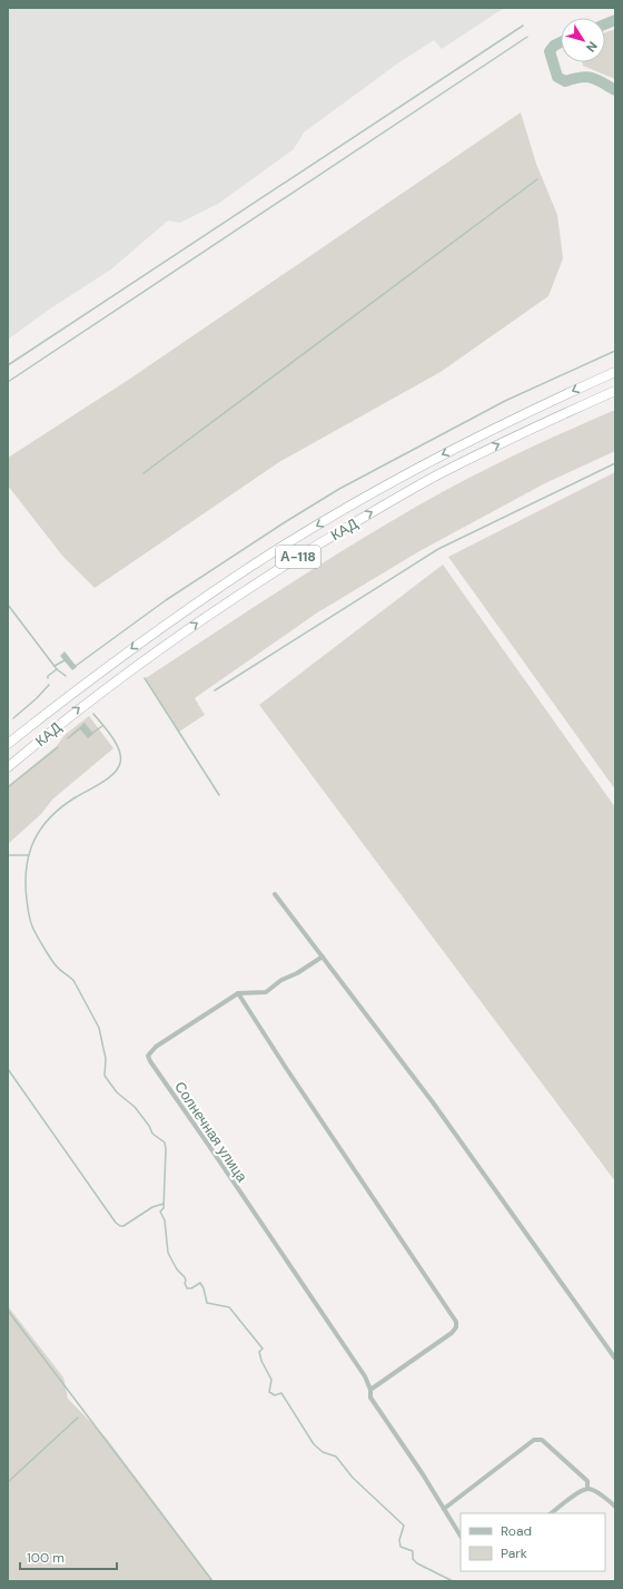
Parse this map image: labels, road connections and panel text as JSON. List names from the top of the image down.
{
  "streets": {
    "highway": ["КАД", "А-118"],
    "street": ["Солнечная улица"]
  },
  "legend": ["Road", "Park"],
  "scale_bar": "100 m",
  "north": "bottom right"
}
